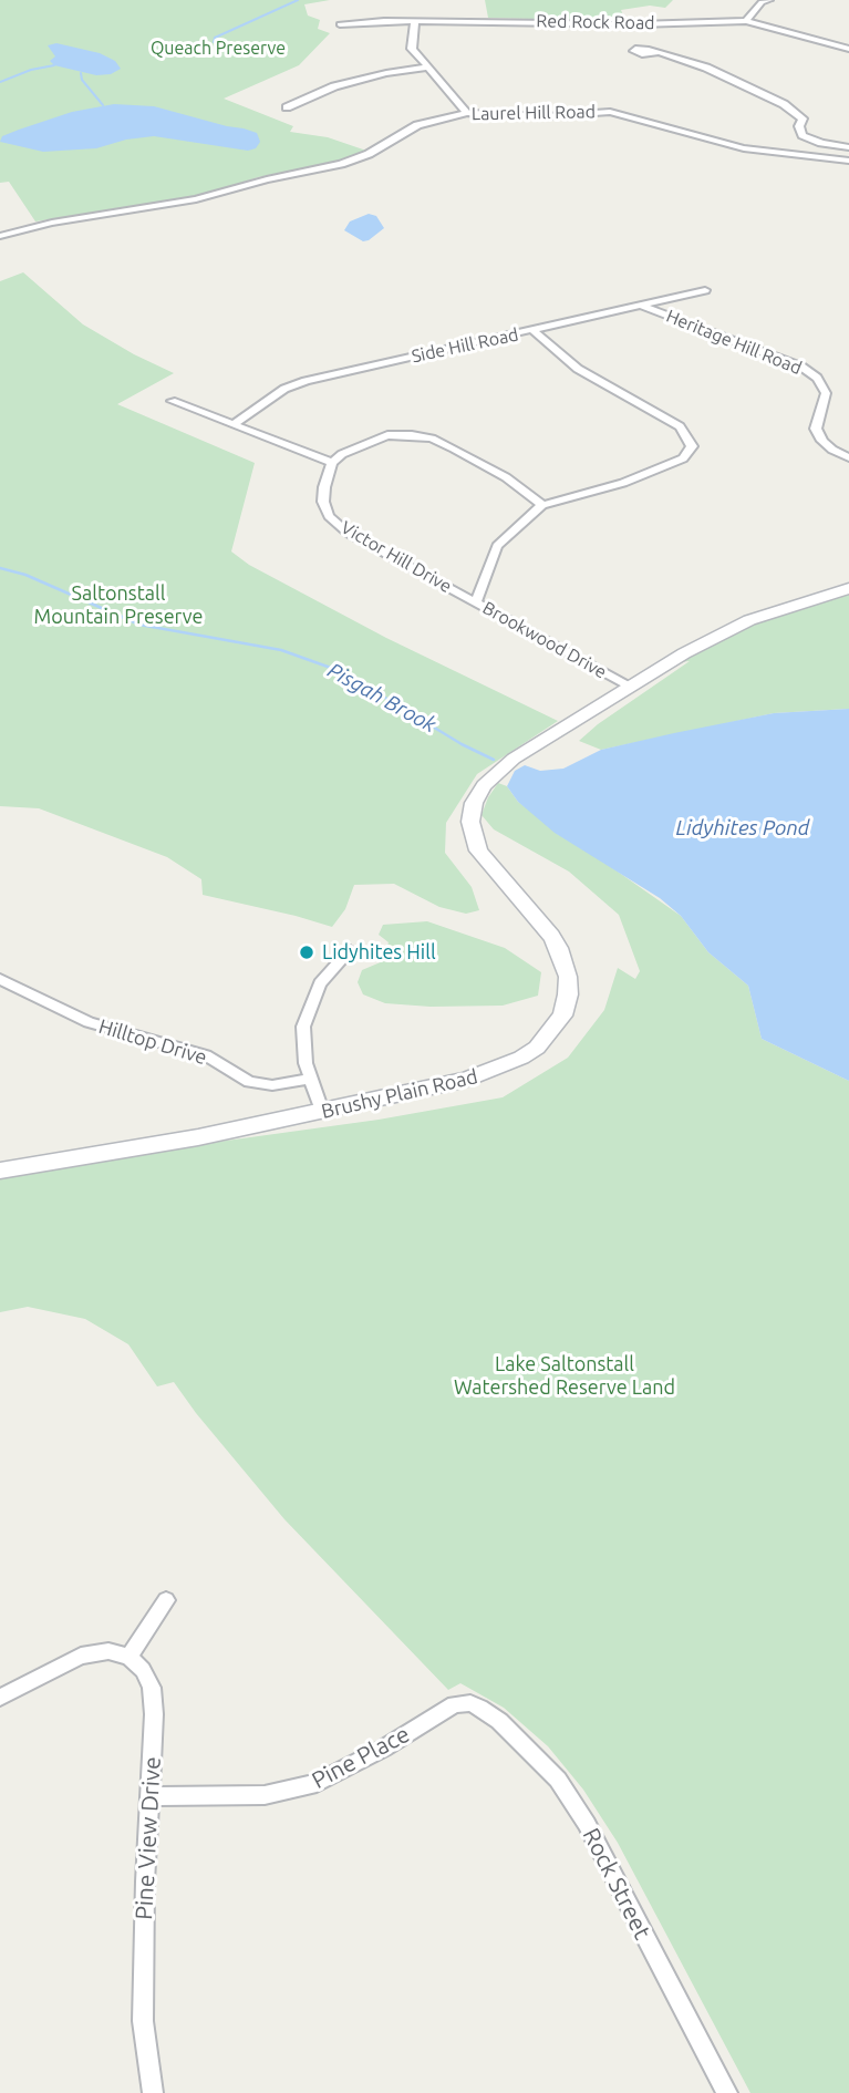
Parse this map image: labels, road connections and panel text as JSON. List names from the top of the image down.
{
  "streets": {
    "main road": ["Brushy Plain Road"],
    "street": [
      "Red Rock Road",
      "Laurel Hill Road",
      "Heritage Hill Road",
      "Side Hill Road",
      "Victor Hill Drive",
      "Brookwood Drive",
      "Hilltop Drive",
      "Pine Place",
      "Pine View Drive",
      "Rock Street"
    ]
  },
  "crossings": [
    ["Heritage Hill Road", "Side Hill Road"],
    ["Side Hill Road", "Brookwood Drive"],
    ["Victor Hill Drive", "Brookwood Drive"],
    ["Brookwood Drive", "Brushy Plain Road"],
    ["Pine Place", "Pine View Drive"],
    ["Pine Place", "Rock Street"]
  ],
  "water": ["Pisgah Brook", "Lidyhites Pond"],
  "parks": ["Queach Preserve", "Saltonstall Mountain Preserve", "Lake Saltonstall Watershed Reserve Land"],
  "places": ["Lidyhites Hill"]
}
